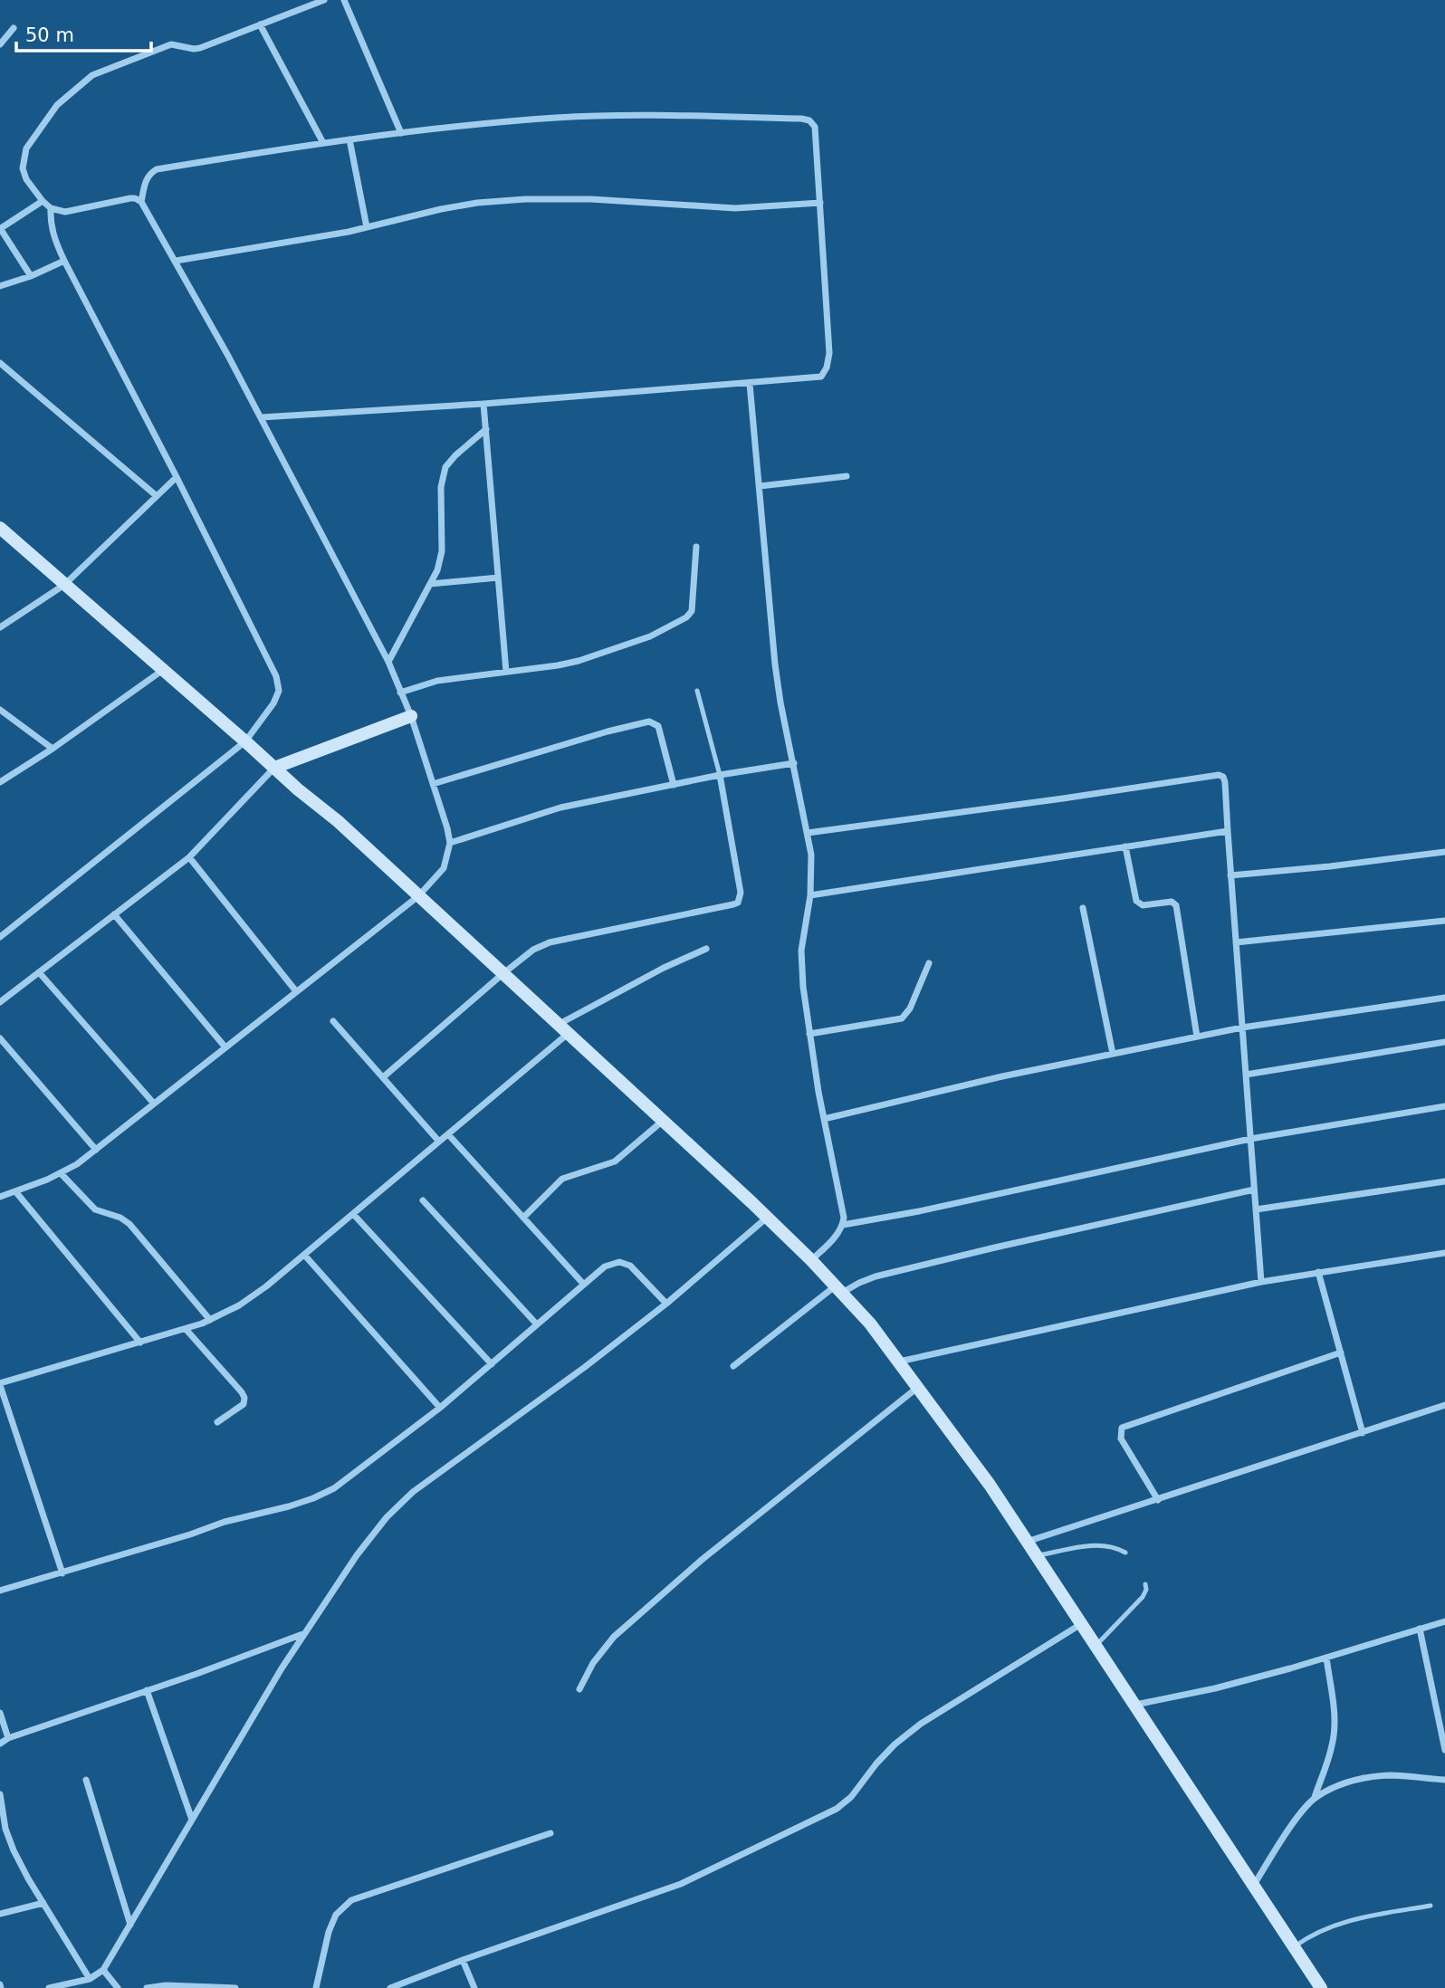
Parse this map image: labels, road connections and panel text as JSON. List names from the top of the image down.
{
  "scale_bar": "50 m"
}
